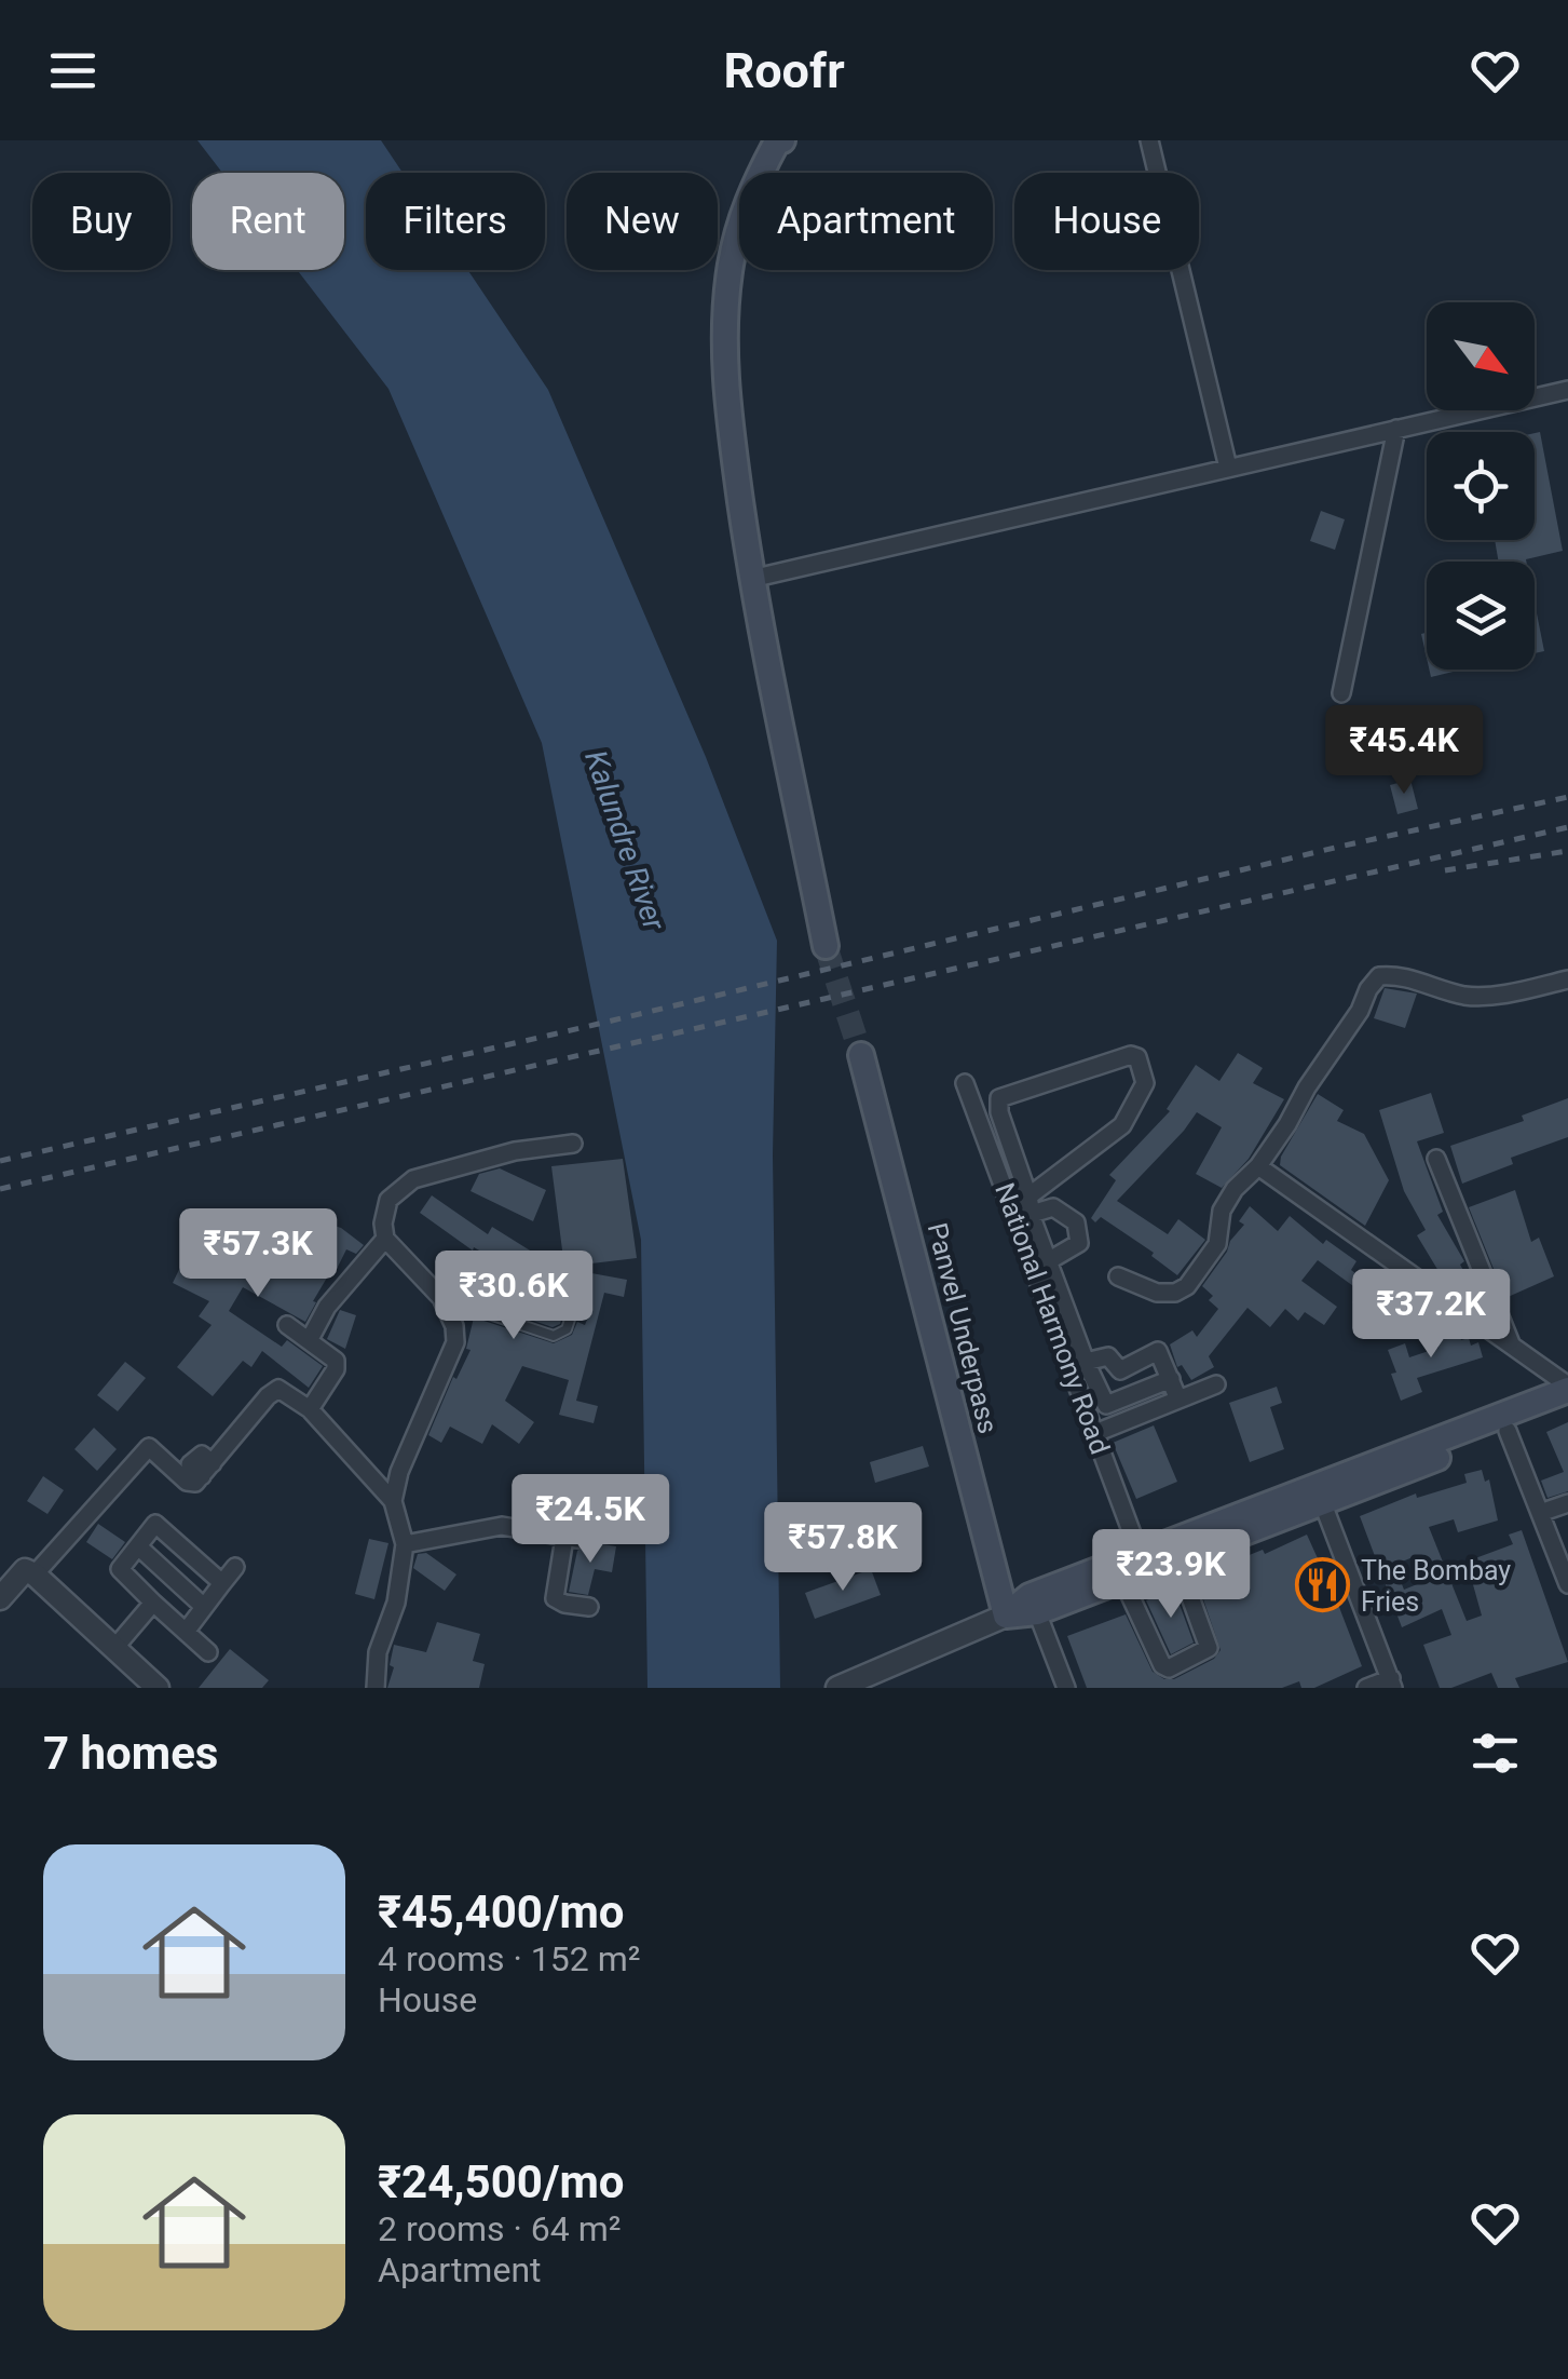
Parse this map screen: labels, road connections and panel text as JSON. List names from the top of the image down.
{
  "streets": {
    "main road": ["Panvel Underpass"],
    "street": ["National Harmony Road"]
  },
  "water": ["Kalundre River"],
  "places": {
    "restaurant": ["The Bombay Fries"]
  },
  "north": "bottom right",
  "page": {
    "header": "Roofr",
    "chip": [
      "Buy",
      "Rent",
      "Filters",
      "New",
      "Apartment",
      "House"
    ],
    "price": [
      "₹45.4K",
      "₹57.3K",
      "₹30.6K",
      "₹37.2K",
      "₹24.5K",
      "₹57.8K",
      "₹23.9K"
    ],
    "heading": "7 homes",
    "list": [
      {
        "name": "₹45,400/mo",
        "note": "4 rooms · 152 m² · House"
      },
      {
        "name": "₹24,500/mo",
        "note": "2 rooms · 64 m² · Apartment"
      }
    ]
  }
}
